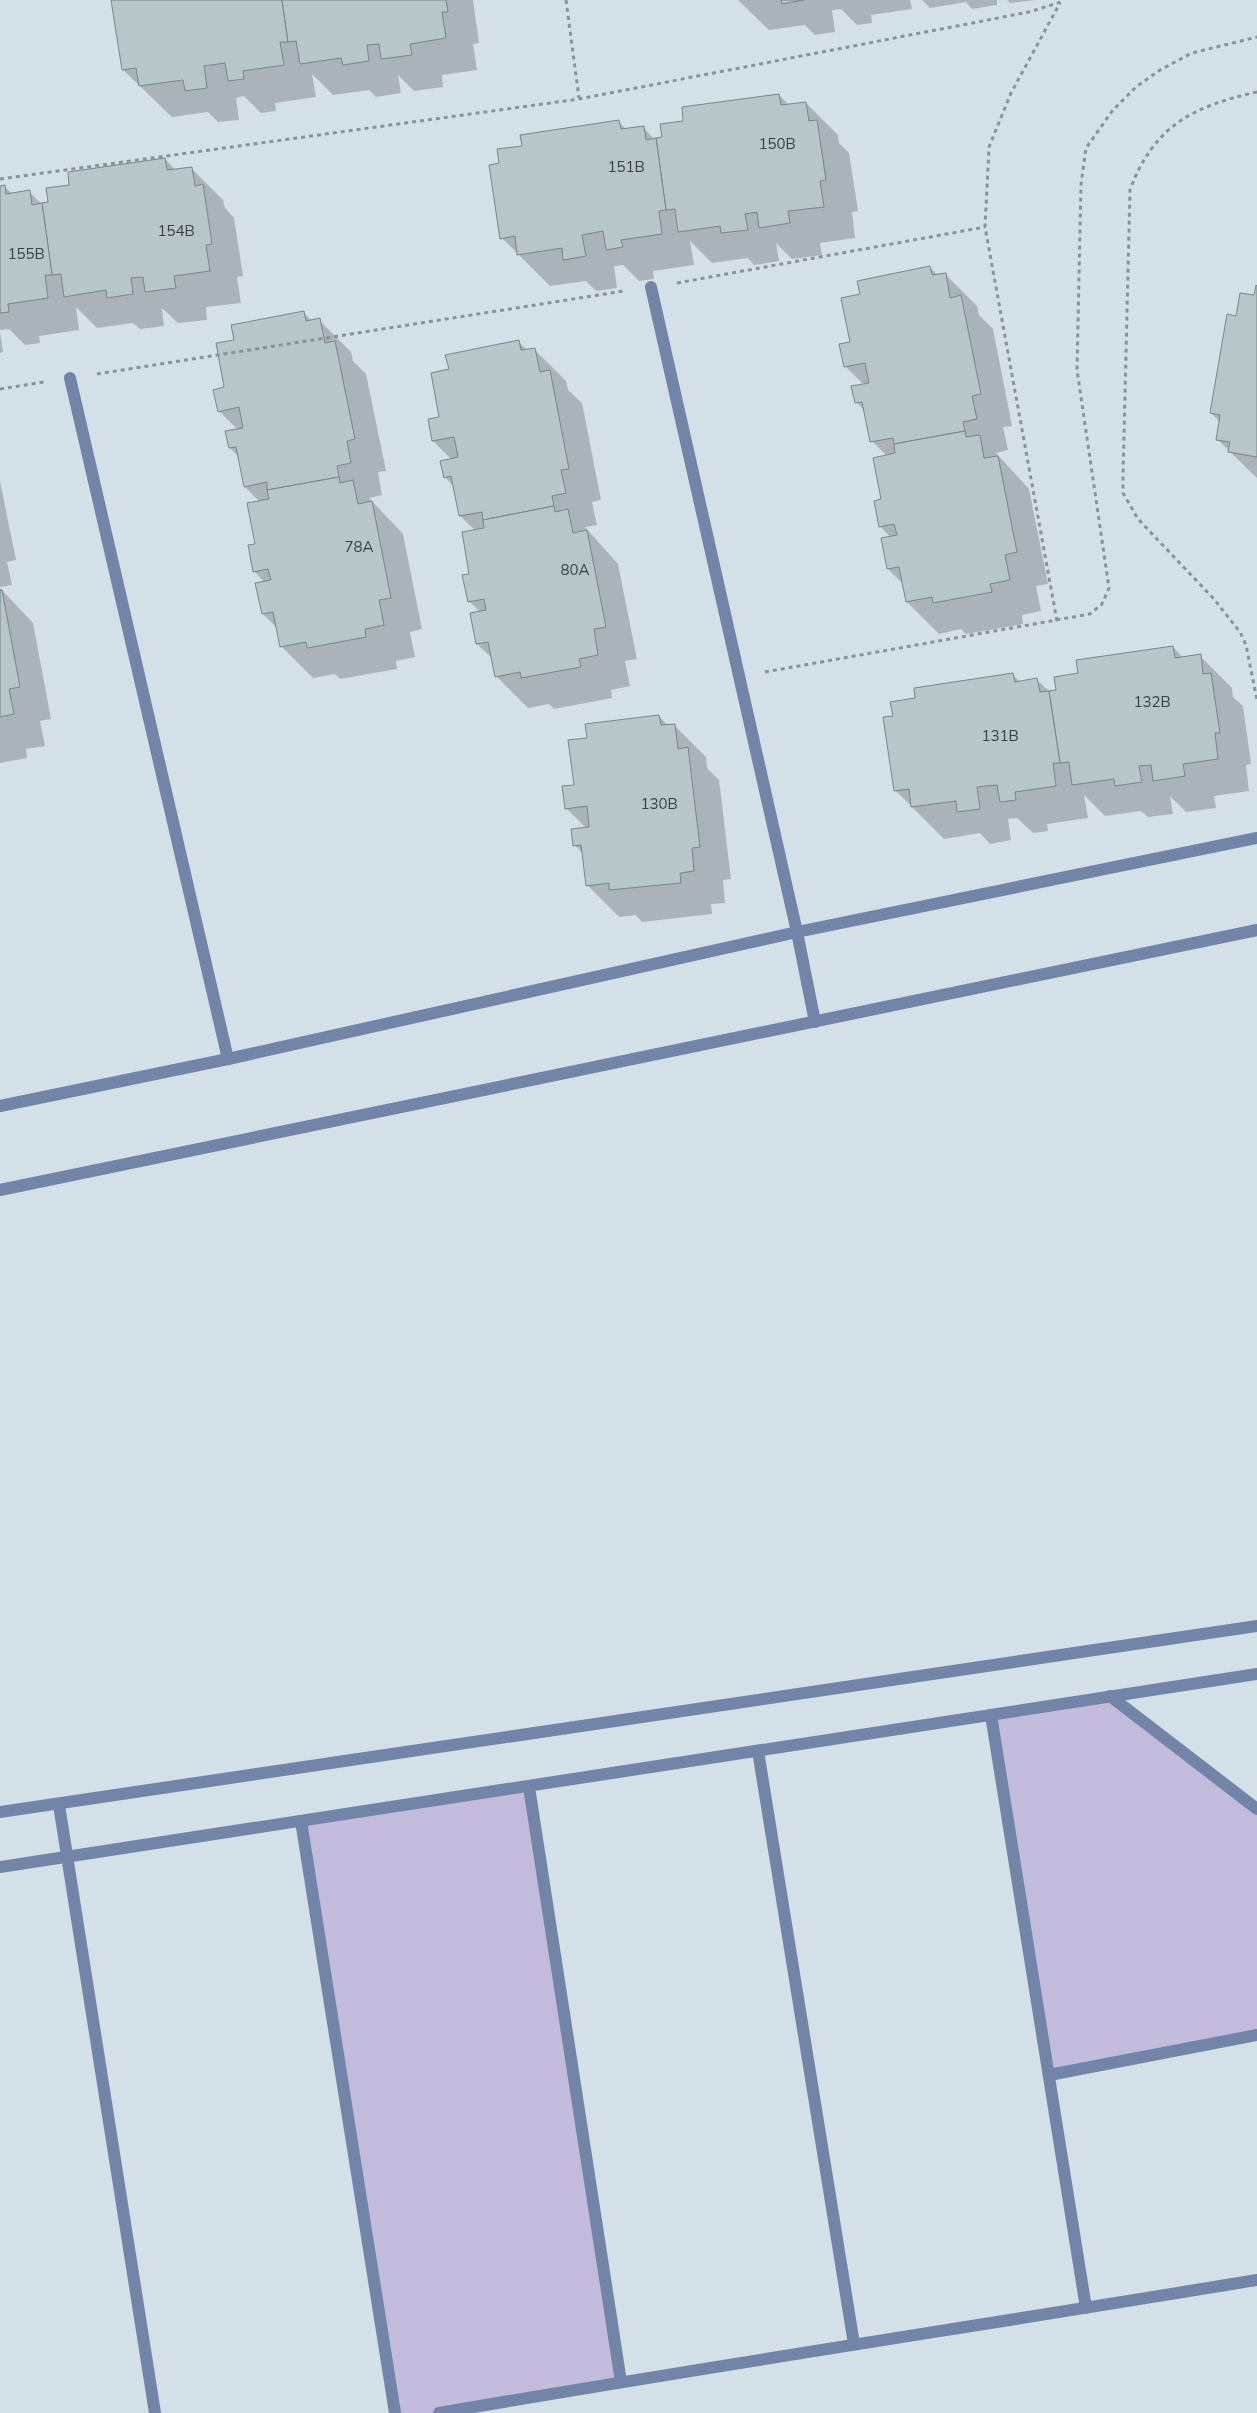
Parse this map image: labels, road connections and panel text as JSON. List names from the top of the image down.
{
  "house_numbers": [
    "150B",
    "151B",
    "154B",
    "155B",
    "78A",
    "80A",
    "132B",
    "131B",
    "130B"
  ]
}
